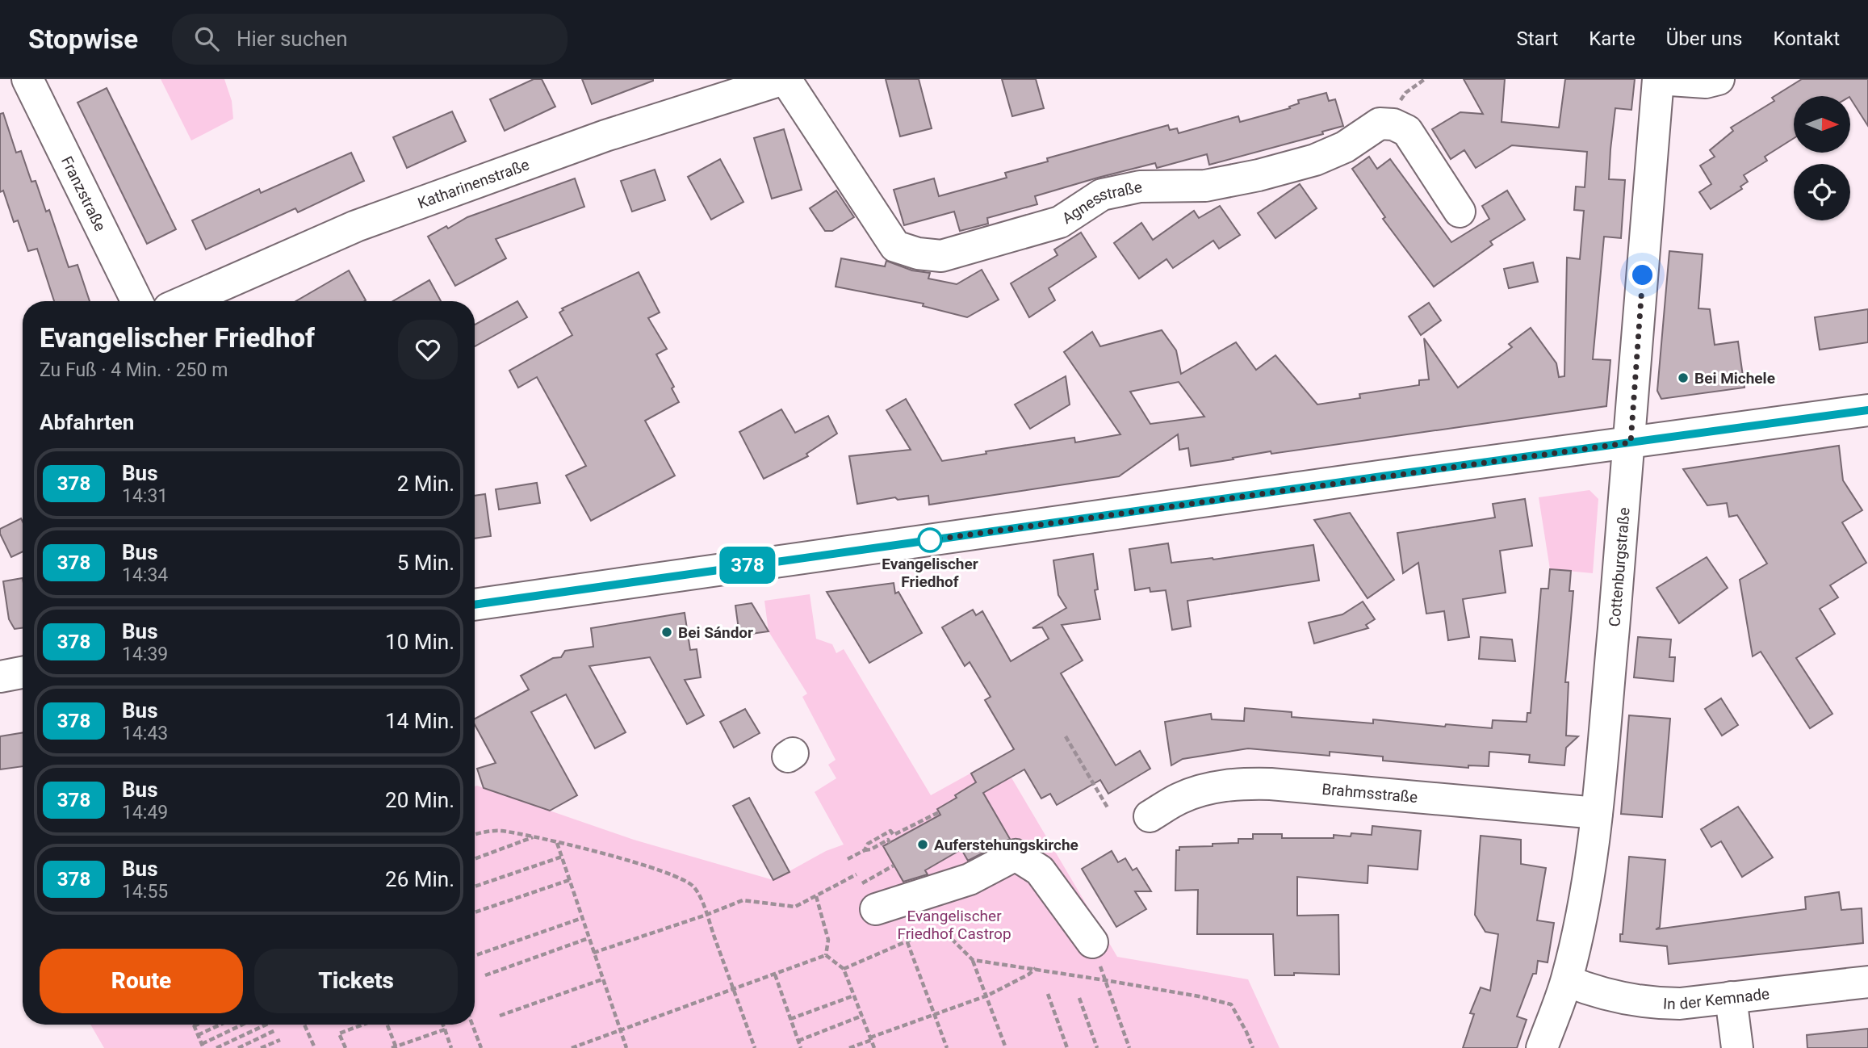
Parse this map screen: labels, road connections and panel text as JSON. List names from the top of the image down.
{
  "streets": {
    "street": [
      "Katharinenstraße",
      "Franzstraße",
      "Agnesstraße",
      "Cottenburgstraße",
      "Brahmsstraße",
      "In der Kemnade"
    ]
  },
  "crossings": [
    ["Katharinenstraße", "Agnesstraße"],
    ["Cottenburgstraße", "Brahmsstraße"],
    ["Cottenburgstraße", "In der Kemnade"]
  ],
  "parks": ["Evangelischer Friedhof Castrop"],
  "places": [
    "Bei Michele",
    "Evangelischer Friedhof",
    "Bei Sándor",
    "Auferstehungskirche"
  ],
  "lines": ["bus line 378"],
  "north": "right",
  "page": {
    "header": "Stopwise",
    "search": "Hier suchen",
    "nav": [
      "Start",
      "Karte",
      "Über uns",
      "Kontakt"
    ],
    "on_map": "378",
    "heading": [
      ["Evangelischer Friedhof", "Zu Fuß · 4 Min. · 250 m"],
      "Abfahrten"
    ],
    "list": [
      {
        "mark": "378",
        "name": "Bus",
        "note": "14:31",
        "value": "2 Min."
      },
      {
        "mark": "378",
        "name": "Bus",
        "note": "14:34",
        "value": "5 Min."
      },
      {
        "mark": "378",
        "name": "Bus",
        "note": "14:39",
        "value": "10 Min."
      },
      {
        "mark": "378",
        "name": "Bus",
        "note": "14:43",
        "value": "14 Min."
      },
      {
        "mark": "378",
        "name": "Bus",
        "note": "14:49",
        "value": "20 Min."
      },
      {
        "mark": "378",
        "name": "Bus",
        "note": "14:55",
        "value": "26 Min."
      }
    ],
    "buttons": ["Route", "Tickets"]
  }
}
